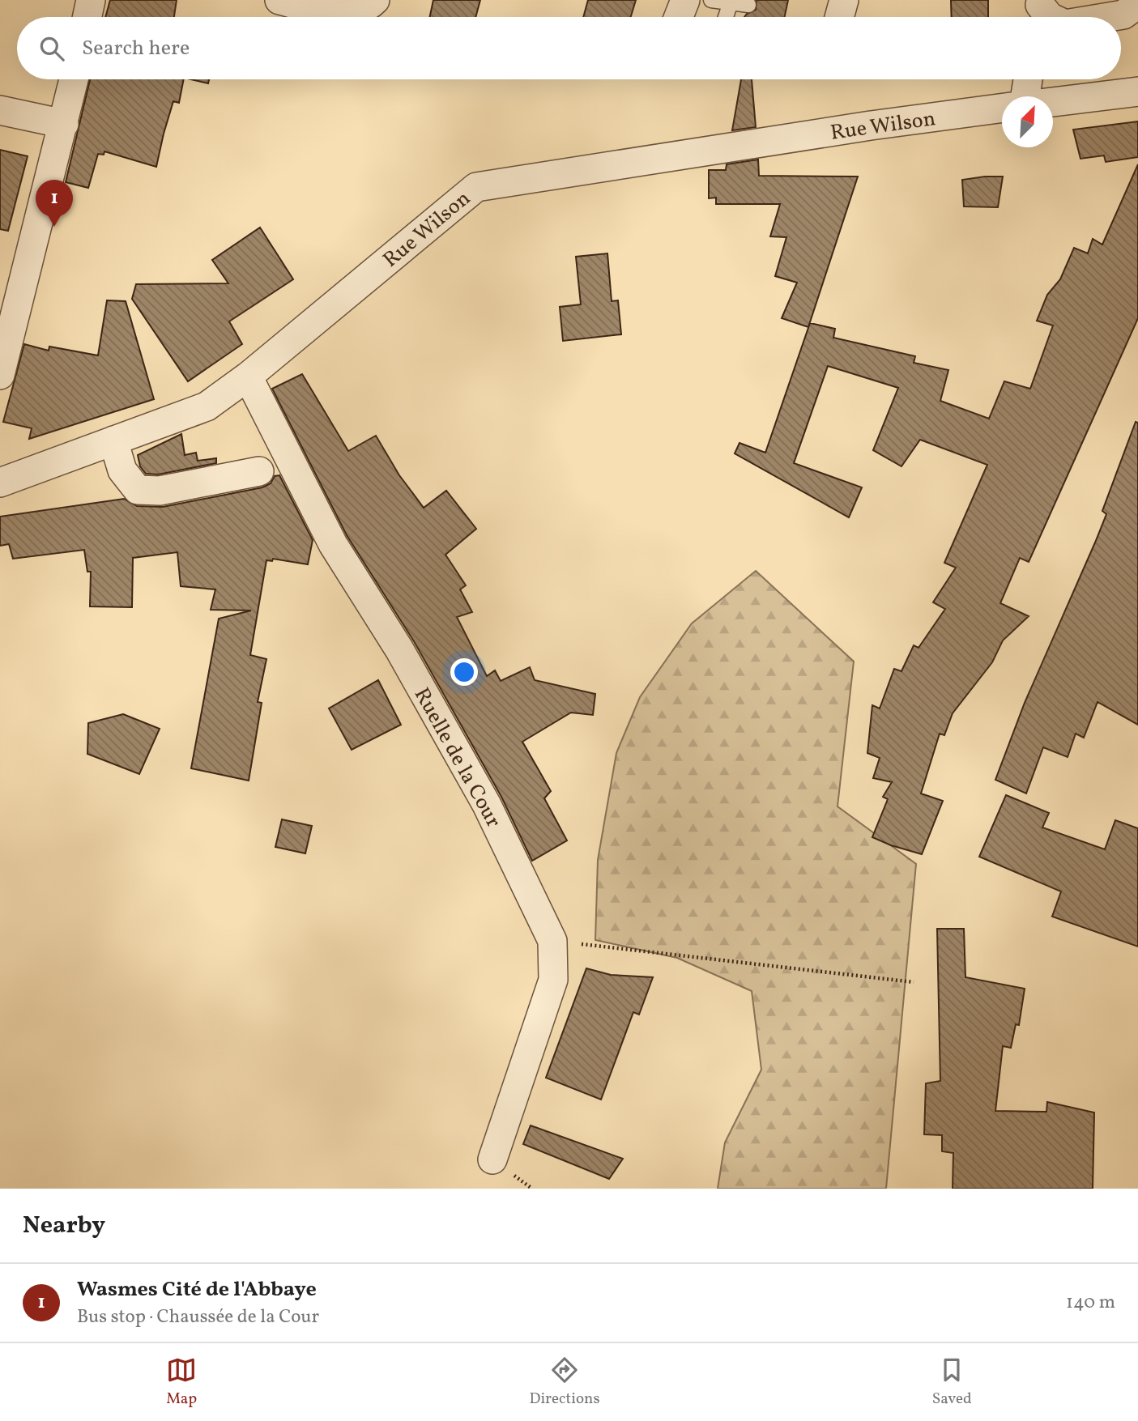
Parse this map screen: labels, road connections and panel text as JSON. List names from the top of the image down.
{
  "streets": {
    "street": ["Rue Wilson", "Ruelle de la Cour"]
  },
  "crossings": [
    ["Rue Wilson", "Ruelle de la Cour"]
  ],
  "north": "top right",
  "page": {
    "search": "Search here",
    "pins": "1",
    "heading": "Nearby",
    "list": [
      {
        "mark": "1",
        "name": "Wasmes Cité de l'Abbaye",
        "note": "Bus stop · Chaussée de la Cour",
        "value": "140 m"
      }
    ],
    "nav": ["Map", "Directions", "Saved"]
  }
}
